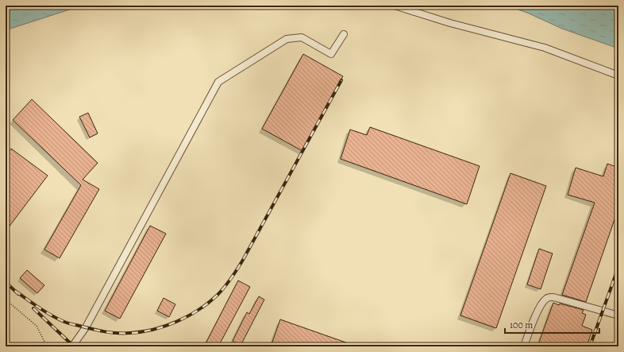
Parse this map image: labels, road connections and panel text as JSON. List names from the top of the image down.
{
  "scale_bar": "100 m"
}
